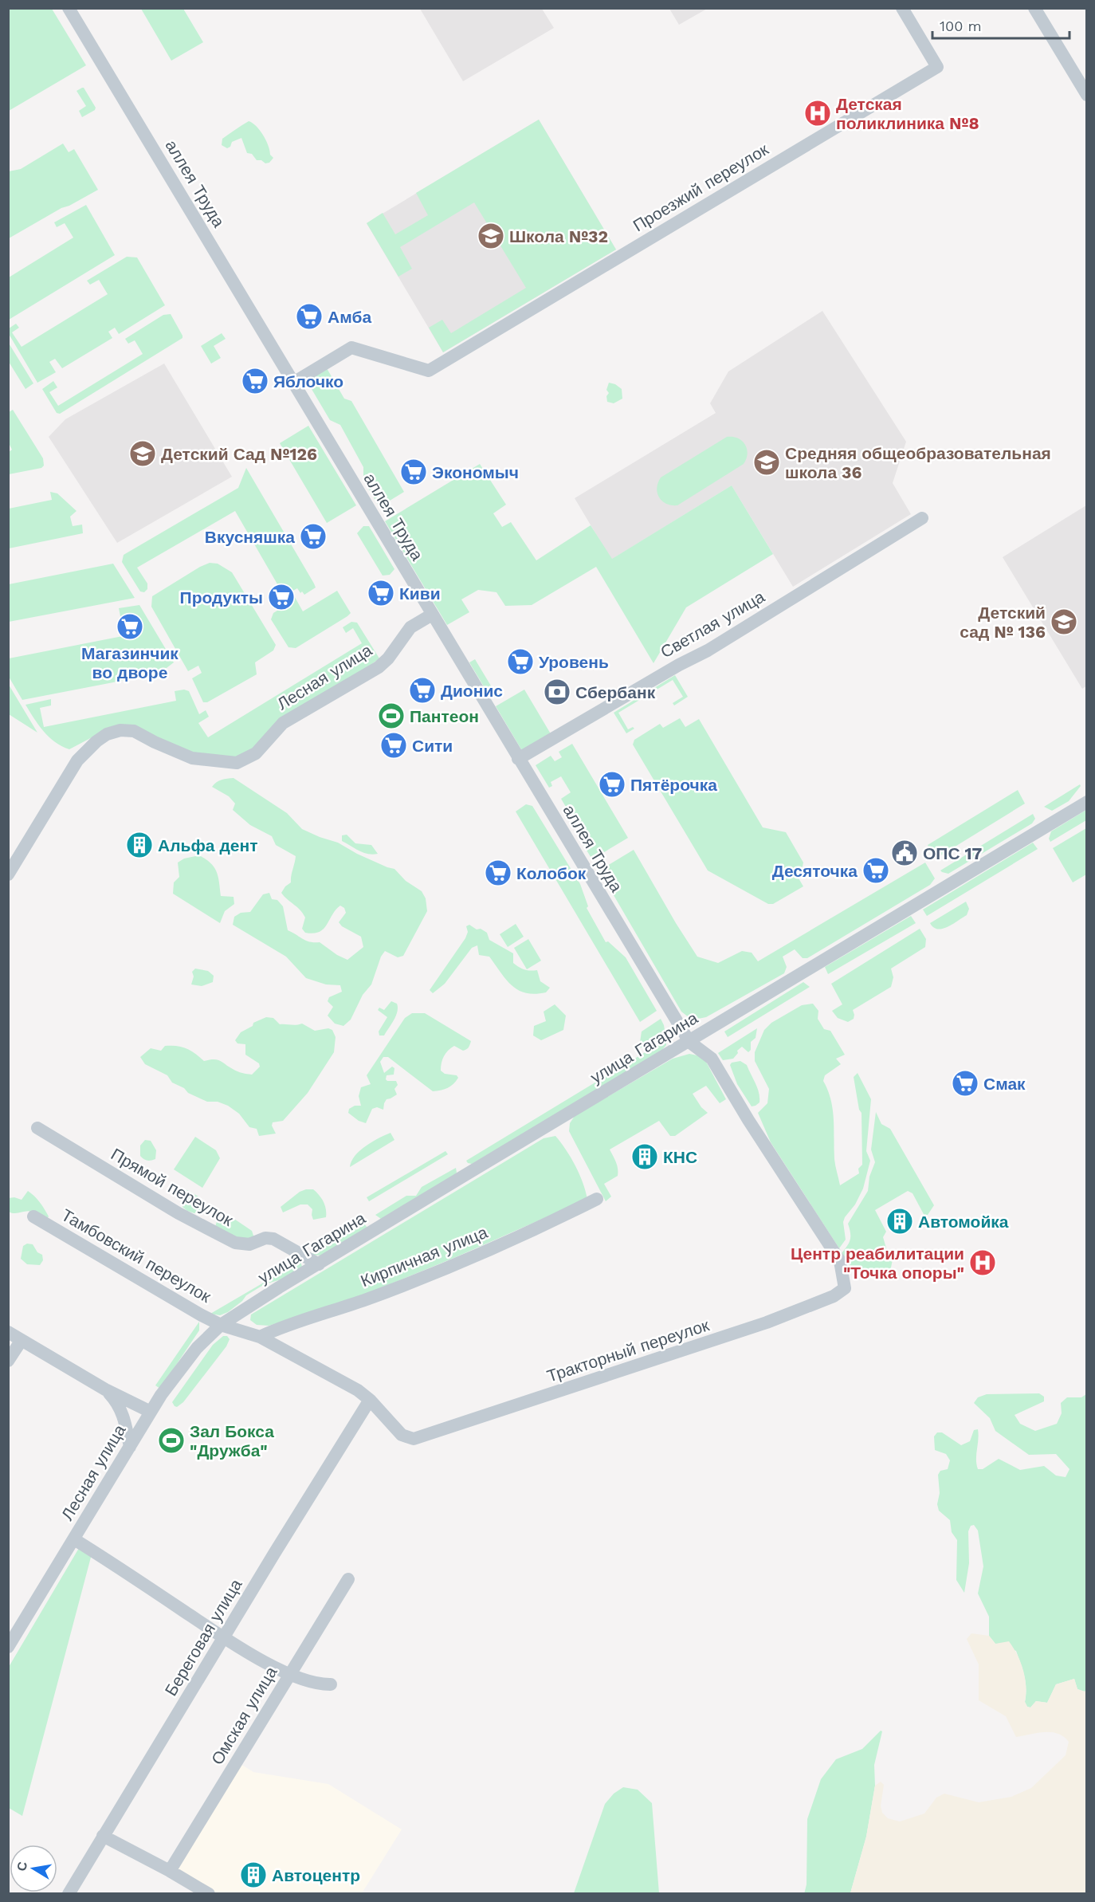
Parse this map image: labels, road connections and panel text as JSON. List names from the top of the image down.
{
  "streets": {
    "street": [
      "аллея Труда",
      "Проезжий переулок",
      "Светлая улица",
      "Лесная улица",
      "улица Гагарина",
      "Прямой переулок",
      "Тамбовский переулок",
      "Кирпичная улица",
      "Тракторный переулок",
      "Береговая улица",
      "Омская улица"
    ]
  },
  "crossings": [
    ["аллея Труда", "Проезжий переулок"],
    ["аллея Труда", "Светлая улица"],
    ["аллея Труда", "Лесная улица"],
    ["аллея Труда", "улица Гагарина"],
    ["аллея Труда", "Тракторный переулок"],
    ["Лесная улица", "улица Гагарина"],
    ["Лесная улица", "Тамбовский переулок"],
    ["улица Гагарина", "Прямой переулок"],
    ["улица Гагарина", "Тамбовский переулок"],
    ["улица Гагарина", "Тракторный переулок"],
    ["Тамбовский переулок", "Кирпичная улица"],
    ["Тамбовский переулок", "Тракторный переулок"],
    ["Тамбовский переулок", "Береговая улица"]
  ],
  "places": {
    "hospital": ["Детская поликлиника №8", "Центр реабилитации \"Точка опоры\""],
    "school or university": [
      "Школа №32",
      "Детский Сад №126",
      "Средняя общеобразовательная школа 36",
      "Детский сад № 136"
    ],
    "supermarket": [
      "Амба",
      "Яблочко",
      "Экономыч",
      "Вкусняшка",
      "Киви",
      "Продукты",
      "Магазинчик во дворе",
      "Уровень",
      "Дионис",
      "Сити",
      "Пятёрочка",
      "Десяточка",
      "Колобок",
      "Смак"
    ],
    "bank": ["Сбербанк"],
    "sports": ["Пантеон", "Зал Бокса \"Дружба\""],
    "building": [
      "Альфа дент",
      "КНС",
      "Автомойка",
      "Автоцентр"
    ],
    "public building": ["ОПС 17"]
  },
  "scale_bar": "100 m",
  "north": "left"
}
